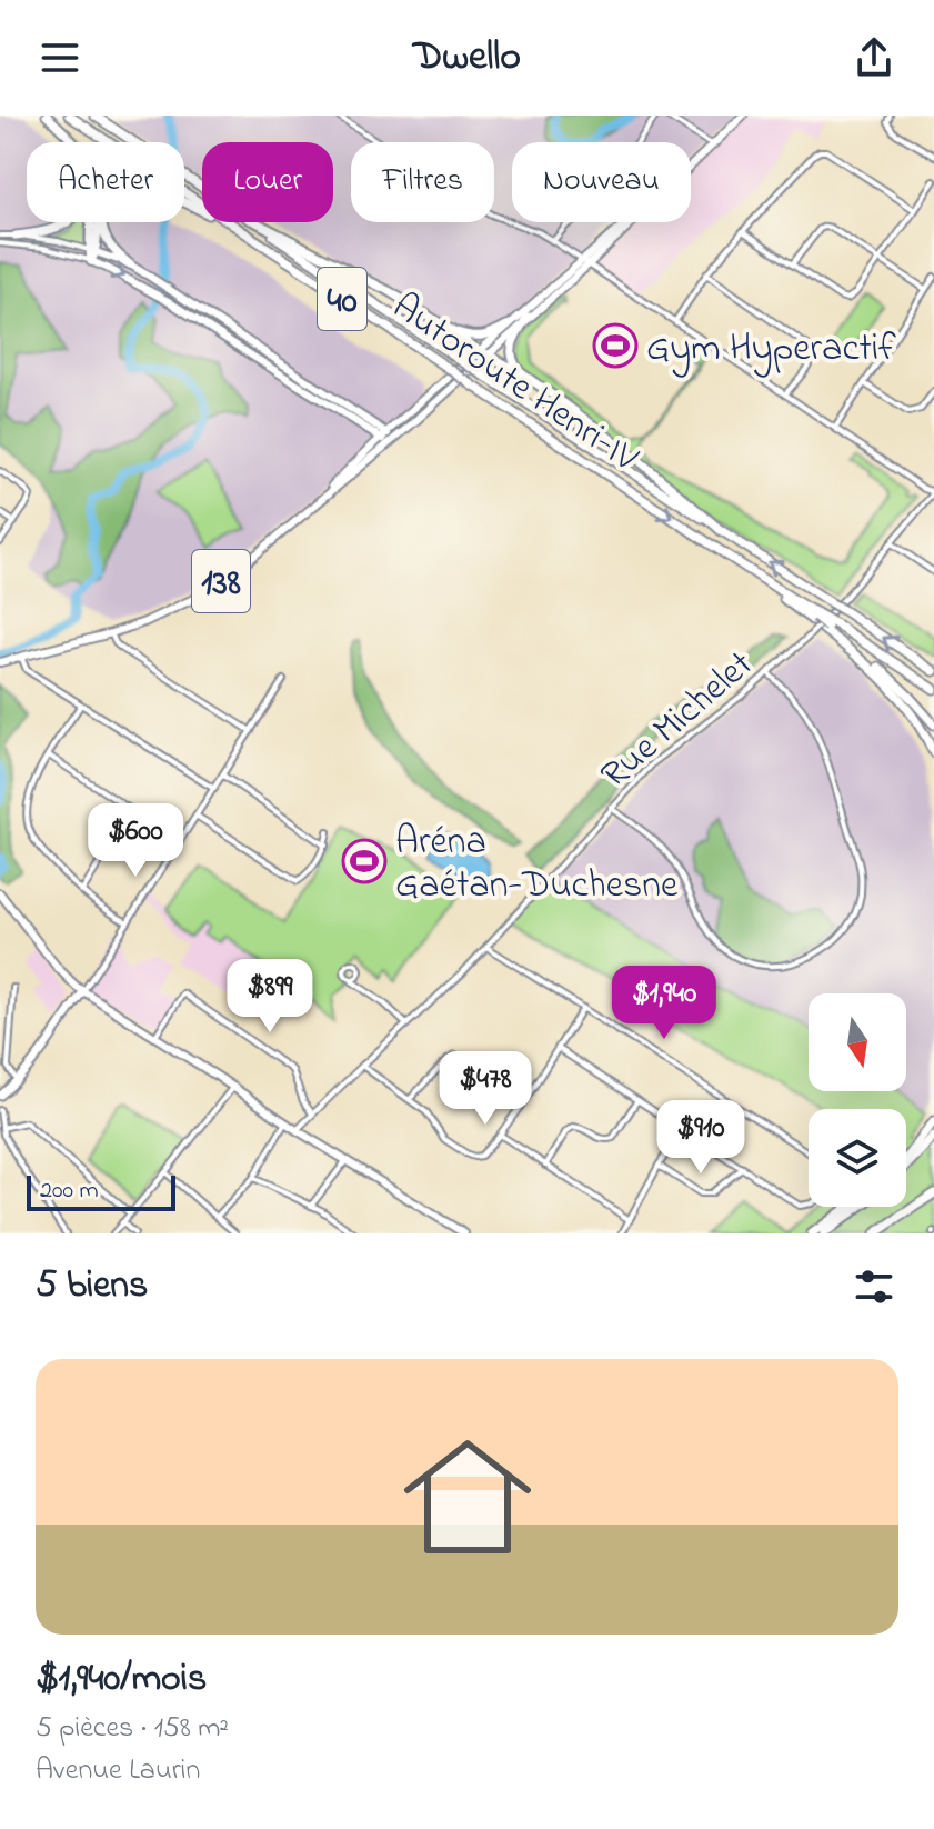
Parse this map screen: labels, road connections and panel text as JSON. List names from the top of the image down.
{
  "streets": {
    "highway": ["40", "Autoroute Henri-IV"],
    "main road": ["138"],
    "street": ["Rue Michelet"]
  },
  "places": {
    "sports": ["Gym Hyperactif", "Aréna Gaétan-Duchesne"]
  },
  "scale_bar": "200 m",
  "north": "bottom",
  "page": {
    "header": "Dwello",
    "chip": [
      "Acheter",
      "Louer",
      "Filtres",
      "Nouveau"
    ],
    "price": [
      "$600",
      "$899",
      "$1,940",
      "$478",
      "$910"
    ],
    "scale": "200 m",
    "heading": "5 biens",
    "list": [
      {
        "name": "$1,940/mois",
        "note": "5 pièces · 158 m² · Avenue Laurin"
      }
    ]
  }
}
